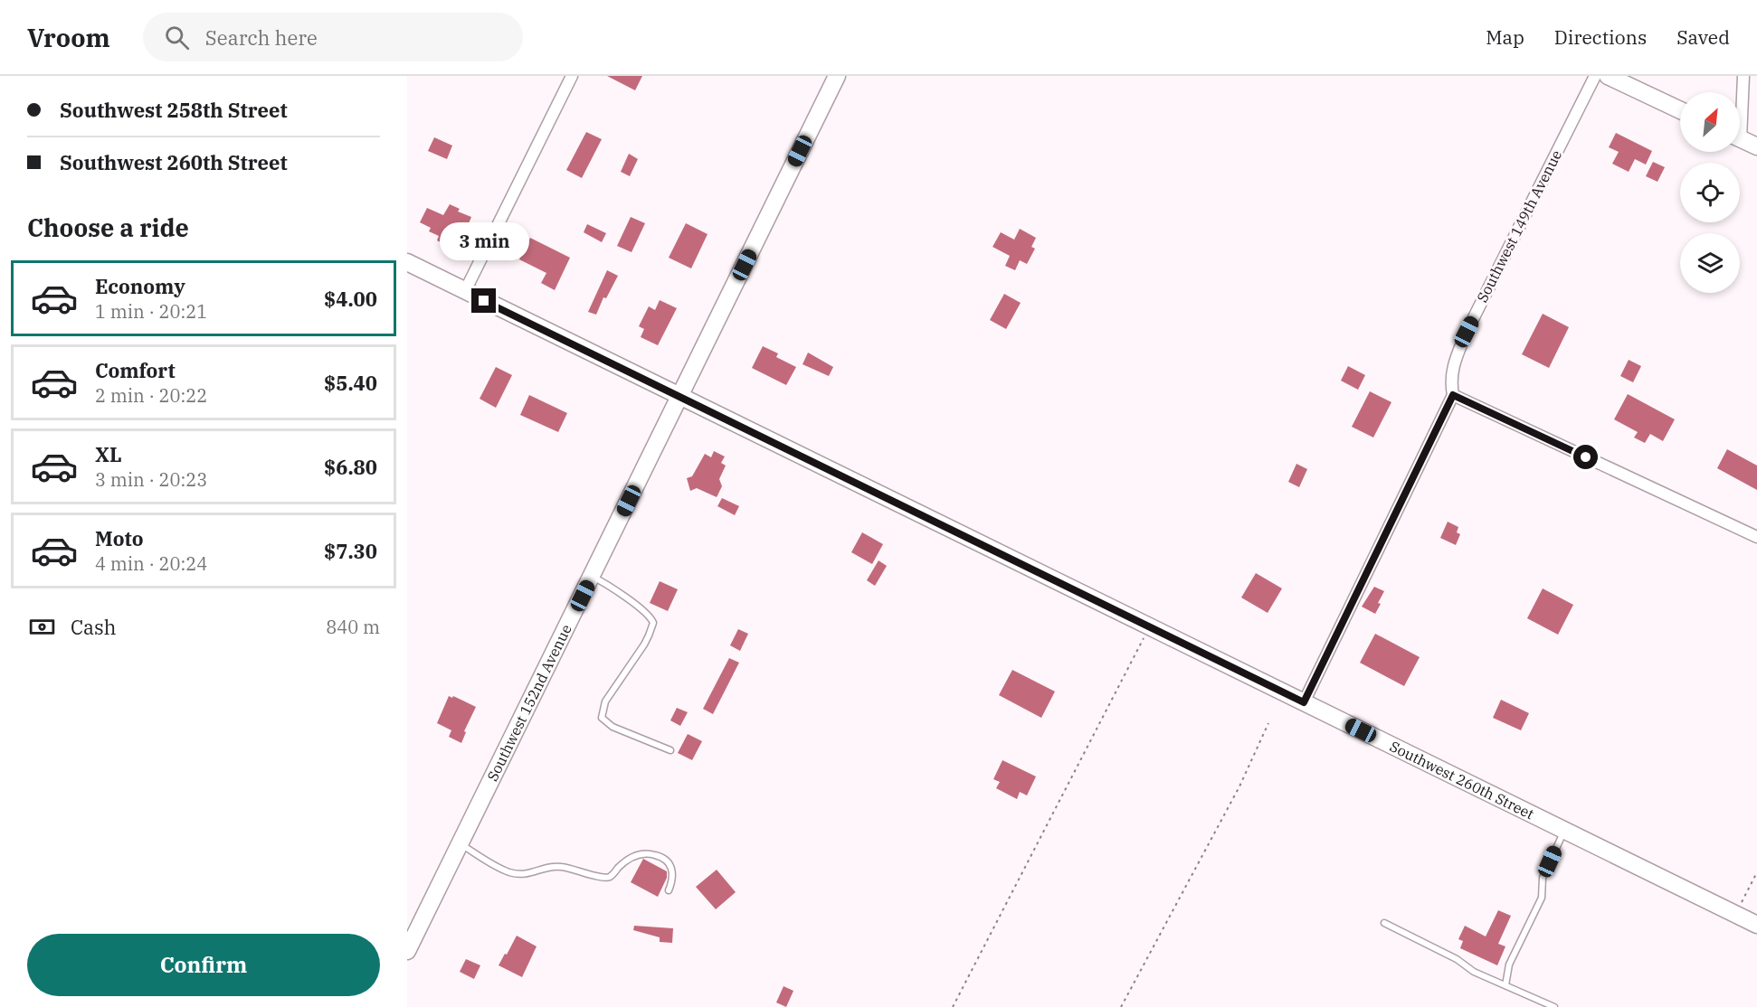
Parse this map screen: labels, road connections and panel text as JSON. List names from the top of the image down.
{
  "streets": {
    "street": ["Southwest 149th Avenue", "Southwest 152nd Avenue", "Southwest 260th Street"]
  },
  "crossings": [
    ["Southwest 149th Avenue", "Southwest 260th Street"],
    ["Southwest 152nd Avenue", "Southwest 260th Street"]
  ],
  "north": "top right",
  "page": {
    "header": "Vroom",
    "search": "Search here",
    "nav": ["Map", "Directions", "Saved"],
    "banner": ["Southwest 258th Street", "Southwest 260th Street"],
    "heading": "Choose a ride",
    "bubble": "3 min",
    "list": [
      {
        "name": "Economy",
        "note": "1 min · 20:21",
        "value": "$4.00"
      },
      {
        "name": "Comfort",
        "note": "2 min · 20:22",
        "value": "$5.40"
      },
      {
        "name": "XL",
        "note": "3 min · 20:23",
        "value": "$6.80"
      },
      {
        "name": "Moto",
        "note": "4 min · 20:24",
        "value": "$7.30"
      }
    ],
    "pay": ["Cash", "840 m"],
    "buttons": "Confirm"
  }
}
